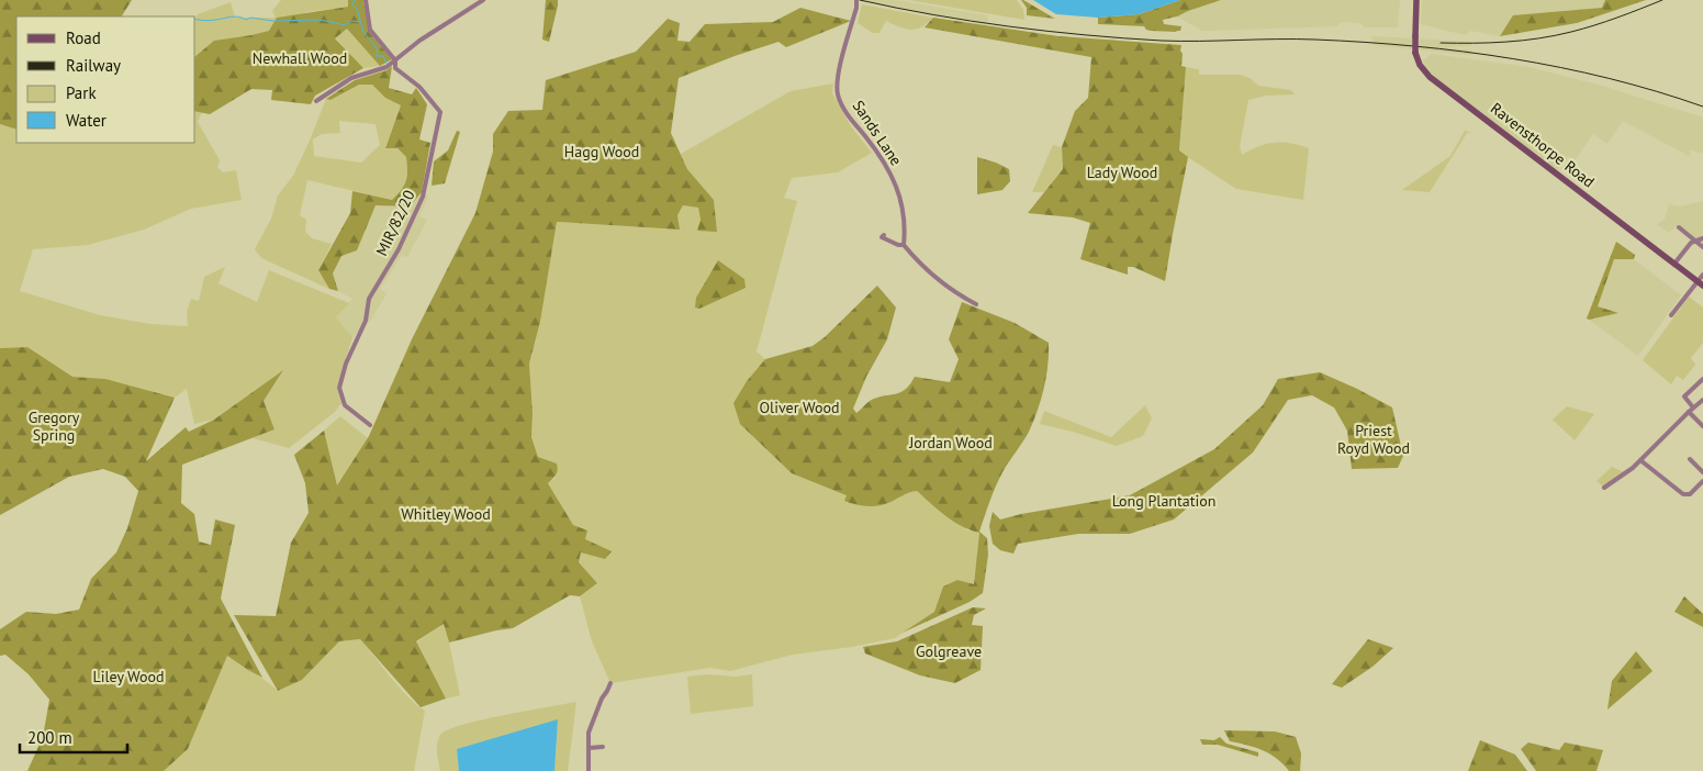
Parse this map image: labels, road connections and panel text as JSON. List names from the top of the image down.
{
  "streets": {
    "street": ["Sands Lane", "Ravensthorpe Road", "MIR/82/20"]
  },
  "parks": [
    "Newhall Wood",
    "Hagg Wood",
    "Lady Wood",
    "Oliver Wood",
    "Gregory Spring",
    "Priest Royd Wood",
    "Jordan Wood",
    "Long Plantation",
    "Whitley Wood",
    "Golgreave",
    "Liley Wood"
  ],
  "legend": [
    "Road",
    "Railway",
    "Park",
    "Water"
  ],
  "scale_bar": "200 m"
}
